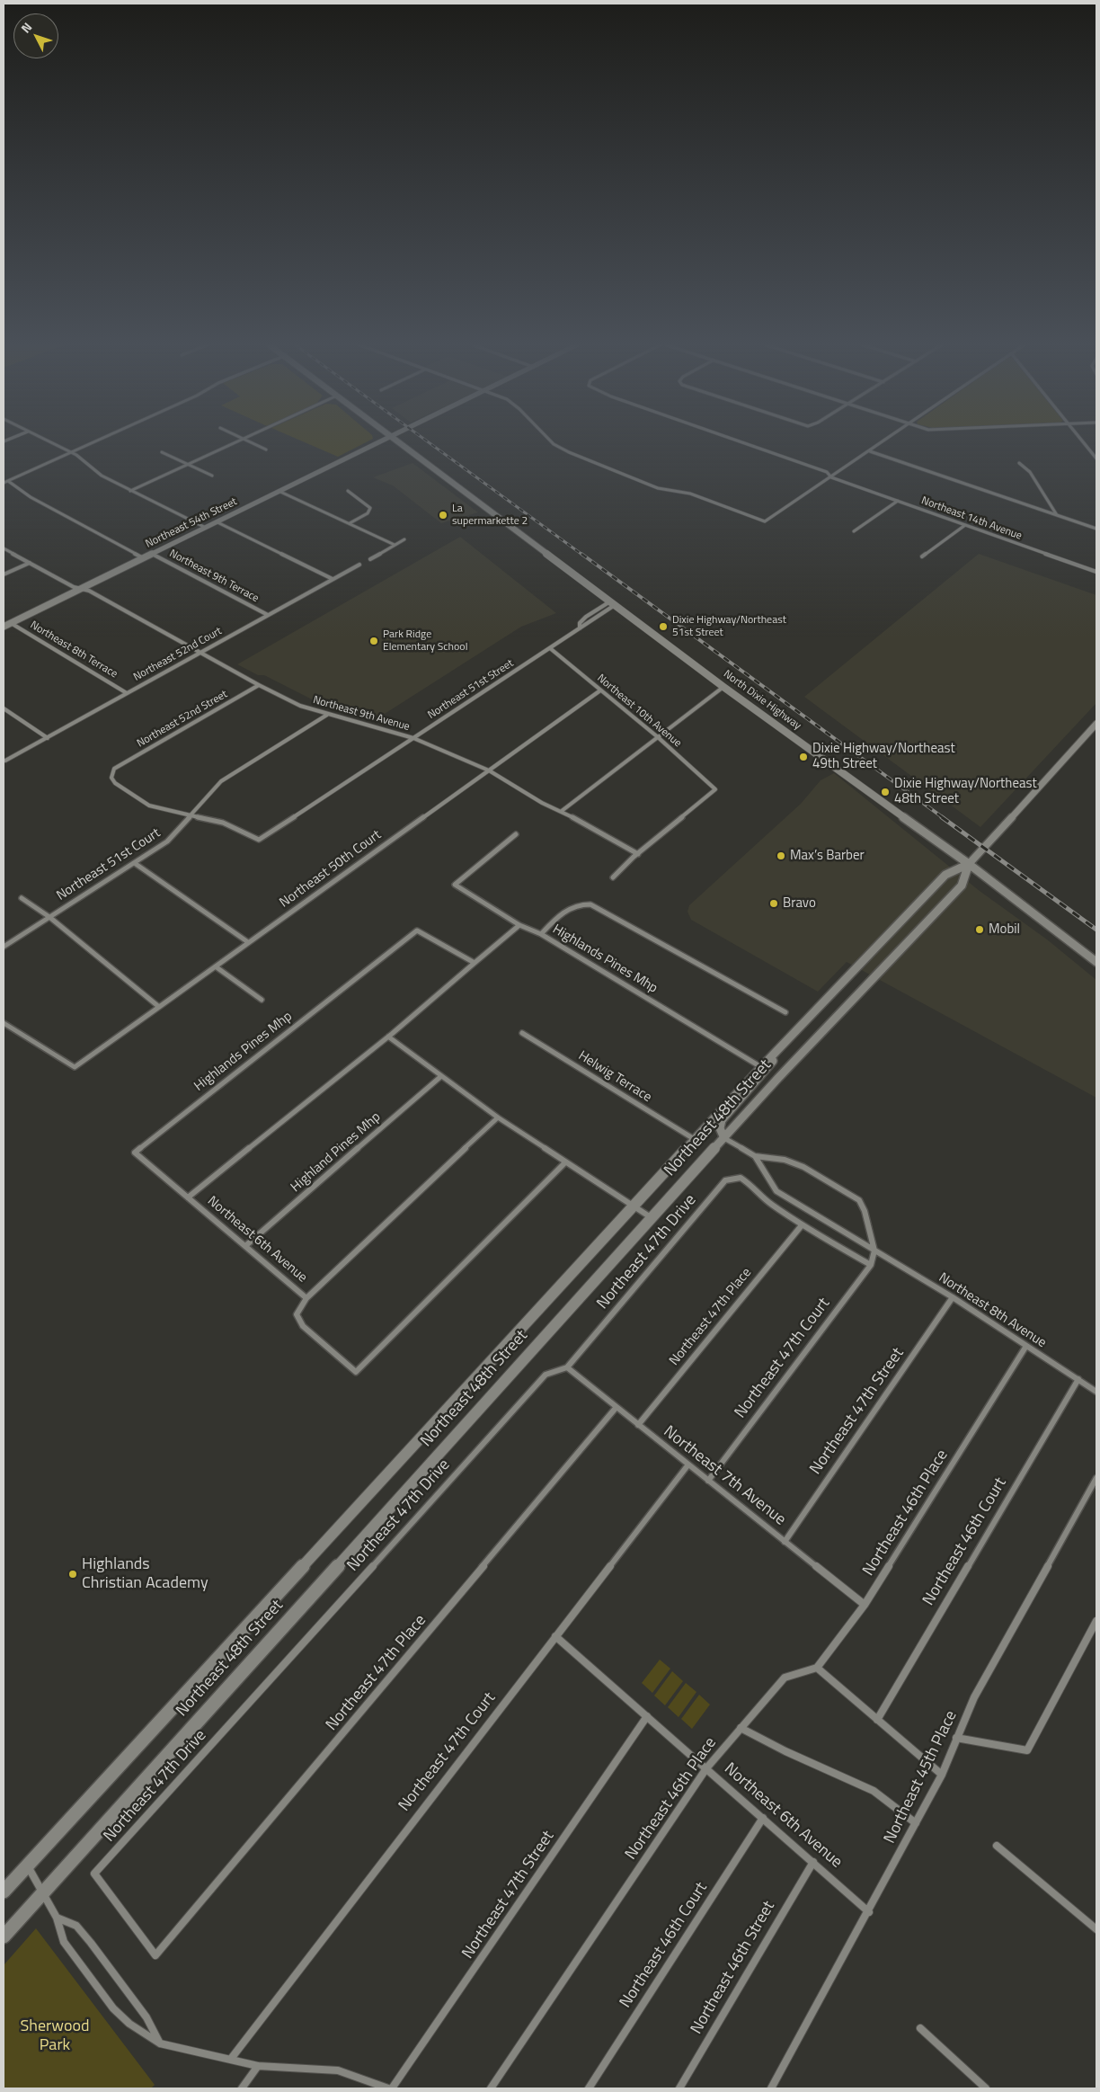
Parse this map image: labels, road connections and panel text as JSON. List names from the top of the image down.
{
  "streets": {
    "main road": ["North Dixie Highway", "Northeast 48th Street"],
    "street": [
      "Northeast 14th Avenue",
      "Northeast 54th Street",
      "Northeast 9th Terrace",
      "Northeast 8th Terrace",
      "Northeast 52nd Court",
      "Northeast 51st Street",
      "Northeast 10th Avenue",
      "Northeast 9th Avenue",
      "Northeast 52nd Street",
      "Northeast 51st Court",
      "Northeast 50th Court",
      "Highlands Pines Mhp",
      "Helwig Terrace",
      "Highland Pines Mhp",
      "Northeast 6th Avenue",
      "Northeast 47th Drive",
      "Northeast 8th Avenue",
      "Northeast 47th Place",
      "Northeast 47th Court",
      "Northeast 47th Street",
      "Northeast 7th Avenue",
      "Northeast 46th Place",
      "Northeast 46th Court",
      "Northeast 45th Place",
      "Northeast 46th Street"
    ]
  },
  "crossings": [
    ["Northeast 54th Street", "Northeast 9th Terrace"],
    ["Northeast 54th Street", "Northeast 9th Avenue"],
    ["Northeast 9th Terrace", "Northeast 52nd Court"],
    ["Northeast 8th Terrace", "Northeast 52nd Court"],
    ["Northeast 52nd Court", "Northeast 9th Avenue"],
    ["Northeast 51st Street", "North Dixie Highway"],
    ["Northeast 51st Street", "Northeast 10th Avenue"],
    ["Northeast 51st Street", "Northeast 9th Avenue"],
    ["Northeast 51st Street", "Northeast 52nd Street"],
    ["Northeast 51st Street", "Northeast 51st Court"],
    ["North Dixie Highway", "Northeast 48th Street"],
    ["Northeast 10th Avenue", "Northeast 9th Avenue"],
    ["Northeast 10th Avenue", "Northeast 50th Court"],
    ["Northeast 9th Avenue", "Northeast 52nd Street"],
    ["Northeast 9th Avenue", "Northeast 51st Court"],
    ["Northeast 9th Avenue", "Northeast 50th Court"],
    ["Northeast 52nd Street", "Northeast 51st Court"],
    ["Highlands Pines Mhp", "Northeast 48th Street"],
    ["Highlands Pines Mhp", "Northeast 6th Avenue"],
    ["Helwig Terrace", "Northeast 48th Street"],
    ["Northeast 48th Street", "Northeast 8th Avenue"],
    ["Highland Pines Mhp", "Northeast 6th Avenue"],
    ["Northeast 6th Avenue", "Northeast 47th Court"],
    ["Northeast 6th Avenue", "Northeast 47th Street"],
    ["Northeast 6th Avenue", "Northeast 46th Place"],
    ["Northeast 6th Avenue", "Northeast 46th Court"],
    ["Northeast 6th Avenue", "Northeast 45th Place"],
    ["Northeast 6th Avenue", "Northeast 46th Street"],
    ["Northeast 47th Drive", "Northeast 47th Place"],
    ["Northeast 47th Drive", "Northeast 7th Avenue"],
    ["Northeast 8th Avenue", "Northeast 47th Court"],
    ["Northeast 8th Avenue", "Northeast 47th Street"],
    ["Northeast 8th Avenue", "Northeast 46th Place"],
    ["Northeast 8th Avenue", "Northeast 46th Court"],
    ["Northeast 47th Place", "Northeast 7th Avenue"],
    ["Northeast 47th Court", "Northeast 7th Avenue"],
    ["Northeast 47th Street", "Northeast 7th Avenue"],
    ["Northeast 7th Avenue", "Northeast 46th Place"]
  ],
  "parks": ["Sherwood Park"],
  "places": [
    "La supermarkette 2",
    "Dixie Highway/Northeast 51st Street",
    "Park Ridge Elementary School",
    "Dixie Highway/Northeast 49th Street",
    "Dixie Highway/Northeast 48th Street",
    "Max’s Barber",
    "Bravo",
    "Mobil",
    "Highlands Christian Academy"
  ],
  "north": "top left"
}
